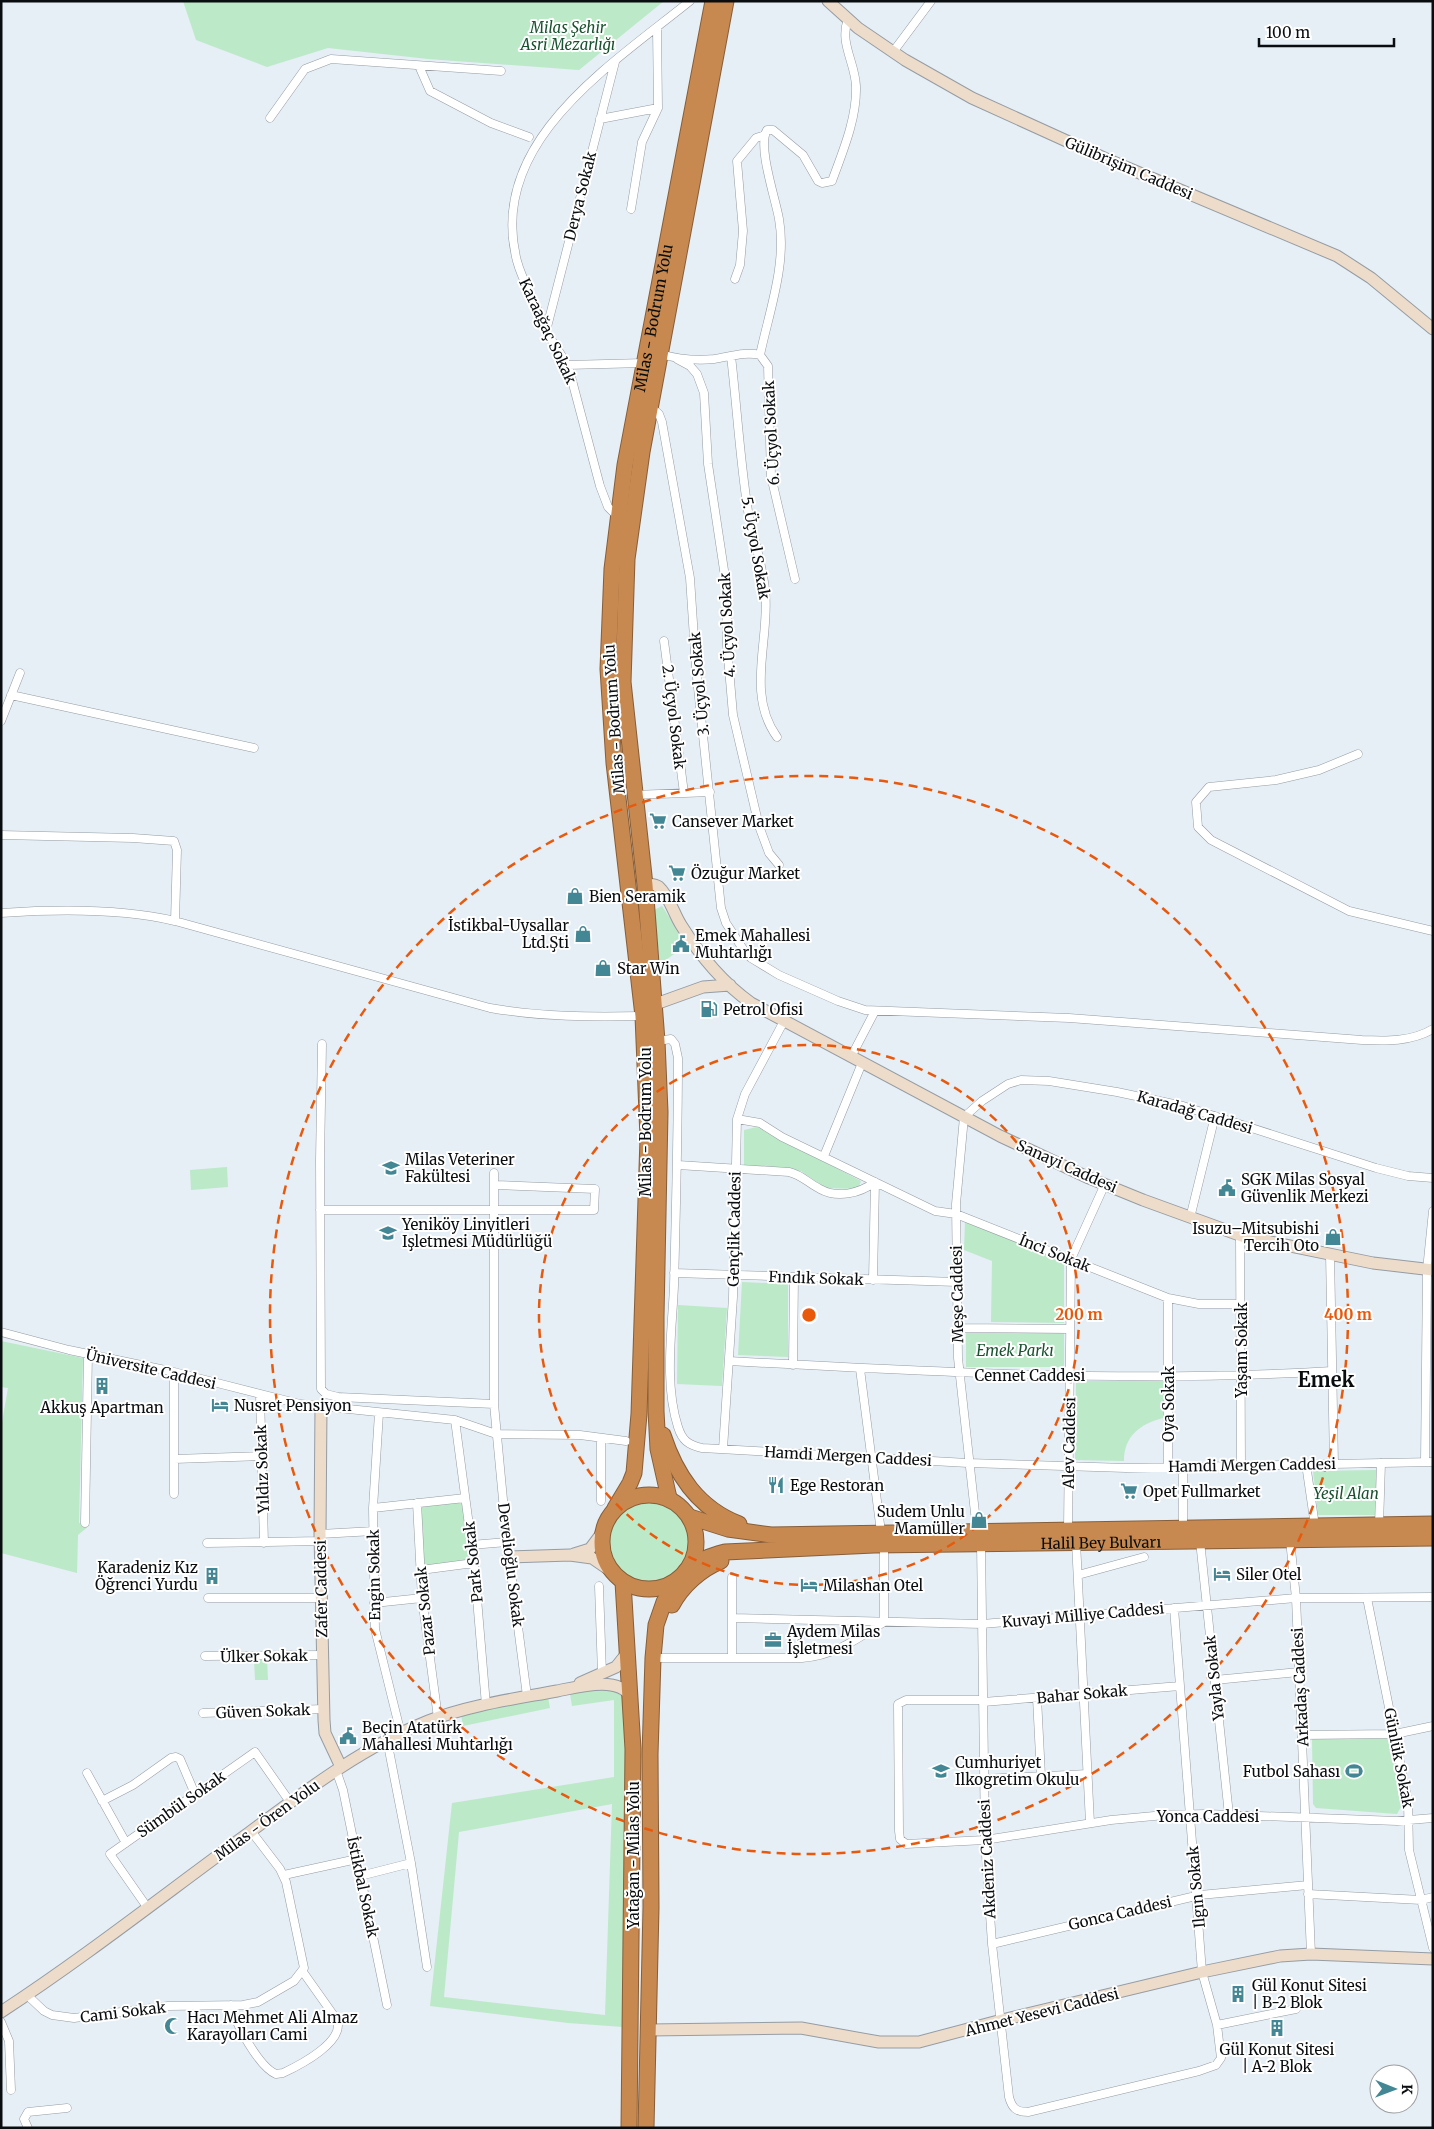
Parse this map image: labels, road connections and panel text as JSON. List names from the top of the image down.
{
  "streets": {
    "highway": ["Milas - Bodrum Yolu", "Halil Bey Bulvarı", "Yatağan - Milas Yolu"],
    "street": [
      "Gülibrişim Caddesi",
      "Derya Sokak",
      "Karaağaç Sokak",
      "6. Üçyol Sokak",
      "5. Üçyol Sokak",
      "4. Üçyol Sokak",
      "3. Üçyol Sokak",
      "2. Üçyol Sokak",
      "Karadağ Caddesi",
      "Sanayi Caddesi",
      "Gençlik Caddesi",
      "İnci Sokak",
      "Fındık Sokak",
      "Meşe Caddesi",
      "Yaşam Sokak",
      "Üniversite Caddesi",
      "Cennet Caddesi",
      "Oya Sokak",
      "Alev Caddesi",
      "Hamdi Mergen Caddesi",
      "Yıldız Sokak",
      "Park Sokak",
      "Develioğlu Sokak",
      "Engin Sokak",
      "Zafer Caddesi",
      "Pazar Sokak",
      "Kuvayi Milliye Caddesi",
      "Ülker Sokak",
      "Yayla Sokak",
      "Arkadaş Caddesi",
      "Bahar Sokak",
      "Güven Sokak",
      "Günlük Sokak",
      "Sümbül Sokak",
      "Yonca Caddesi",
      "Milas - Ören Yolu",
      "Akdeniz Caddesi",
      "İstikbal Sokak",
      "Ilgın Sokak",
      "Gonca Caddesi",
      "Cami Sokak",
      "Ahmet Yesevi Caddesi"
    ]
  },
  "crossings": [
    ["Derya Sokak", "Karaağaç Sokak"],
    ["Milas - Bodrum Yolu", "Karaağaç Sokak"],
    ["Milas - Bodrum Yolu", "3. Üçyol Sokak"],
    ["Milas - Bodrum Yolu", "Sanayi Caddesi"],
    ["Milas - Bodrum Yolu", "Hamdi Mergen Caddesi"],
    ["Milas - Bodrum Yolu", "Yatağan - Milas Yolu"],
    ["Karadağ Caddesi", "Sanayi Caddesi"],
    ["Karadağ Caddesi", "Meşe Caddesi"],
    ["Sanayi Caddesi", "Gençlik Caddesi"],
    ["Sanayi Caddesi", "Meşe Caddesi"],
    ["Sanayi Caddesi", "Yaşam Sokak"],
    ["Sanayi Caddesi", "Alev Caddesi"],
    ["Gençlik Caddesi", "İnci Sokak"],
    ["Gençlik Caddesi", "Fındık Sokak"],
    ["Gençlik Caddesi", "Cennet Caddesi"],
    ["Gençlik Caddesi", "Hamdi Mergen Caddesi"],
    ["İnci Sokak", "Meşe Caddesi"],
    ["İnci Sokak", "Yaşam Sokak"],
    ["İnci Sokak", "Oya Sokak"],
    ["İnci Sokak", "Alev Caddesi"],
    ["Fındık Sokak", "Meşe Caddesi"],
    ["Fındık Sokak", "Hamdi Mergen Caddesi"],
    ["Meşe Caddesi", "Cennet Caddesi"],
    ["Meşe Caddesi", "Hamdi Mergen Caddesi"],
    ["Meşe Caddesi", "Halil Bey Bulvarı"],
    ["Meşe Caddesi", "Akdeniz Caddesi"],
    ["Yaşam Sokak", "Cennet Caddesi"],
    ["Yaşam Sokak", "Hamdi Mergen Caddesi"],
    ["Üniversite Caddesi", "Yıldız Sokak"],
    ["Üniversite Caddesi", "Park Sokak"],
    ["Üniversite Caddesi", "Develioğlu Sokak"],
    ["Üniversite Caddesi", "Engin Sokak"],
    ["Üniversite Caddesi", "Zafer Caddesi"],
    ["Cennet Caddesi", "Oya Sokak"],
    ["Cennet Caddesi", "Alev Caddesi"],
    ["Oya Sokak", "Hamdi Mergen Caddesi"],
    ["Alev Caddesi", "Hamdi Mergen Caddesi"],
    ["Alev Caddesi", "Halil Bey Bulvarı"],
    ["Alev Caddesi", "Kuvayi Milliye Caddesi"],
    ["Alev Caddesi", "Bahar Sokak"],
    ["Alev Caddesi", "Yonca Caddesi"],
    ["Halil Bey Bulvarı", "Yayla Sokak"],
    ["Halil Bey Bulvarı", "Arkadaş Caddesi"],
    ["Halil Bey Bulvarı", "Akdeniz Caddesi"],
    ["Park Sokak", "Milas - Ören Yolu"],
    ["Develioğlu Sokak", "Milas - Ören Yolu"],
    ["Engin Sokak", "Milas - Ören Yolu"],
    ["Zafer Caddesi", "Ülker Sokak"],
    ["Zafer Caddesi", "Güven Sokak"],
    ["Zafer Caddesi", "Milas - Ören Yolu"],
    ["Zafer Caddesi", "İstikbal Sokak"],
    ["Pazar Sokak", "Milas - Ören Yolu"],
    ["Kuvayi Milliye Caddesi", "Yayla Sokak"],
    ["Kuvayi Milliye Caddesi", "Arkadaş Caddesi"],
    ["Kuvayi Milliye Caddesi", "Günlük Sokak"],
    ["Kuvayi Milliye Caddesi", "Akdeniz Caddesi"],
    ["Kuvayi Milliye Caddesi", "Ilgın Sokak"],
    ["Yayla Sokak", "Yonca Caddesi"],
    ["Arkadaş Caddesi", "Yonca Caddesi"],
    ["Arkadaş Caddesi", "Gonca Caddesi"],
    ["Arkadaş Caddesi", "Ahmet Yesevi Caddesi"],
    ["Bahar Sokak", "Yonca Caddesi"],
    ["Bahar Sokak", "Akdeniz Caddesi"],
    ["Bahar Sokak", "Ilgın Sokak"],
    ["Günlük Sokak", "Yonca Caddesi"],
    ["Sümbül Sokak", "Milas - Ören Yolu"],
    ["Yonca Caddesi", "Akdeniz Caddesi"],
    ["Yonca Caddesi", "Ilgın Sokak"],
    ["Milas - Ören Yolu", "İstikbal Sokak"],
    ["Milas - Ören Yolu", "Cami Sokak"],
    ["Yatağan - Milas Yolu", "Ahmet Yesevi Caddesi"],
    ["Akdeniz Caddesi", "Ilgın Sokak"],
    ["Akdeniz Caddesi", "Gonca Caddesi"],
    ["Akdeniz Caddesi", "Ahmet Yesevi Caddesi"],
    ["Ilgın Sokak", "Gonca Caddesi"],
    ["Ilgın Sokak", "Ahmet Yesevi Caddesi"]
  ],
  "districts": ["Emek"],
  "parks": ["Milas Şehir Asri Mezarlığı", "Emek Parkı", "Yeşil Alan"],
  "places": {
    "supermarket": ["Cansever Market", "Özuğur Market", "Opet Fullmarket"],
    "shop": [
      "Bien Seramik",
      "İstikbal-Uysallar Ltd.Şti",
      "Star Win",
      "Isuzu–Mitsubishi Tercih Oto",
      "Sudem Unlu Mamüller"
    ],
    "public building": ["Emek Mahallesi Muhtarlığı", "SGK Milas Sosyal Güvenlik Merkezi", "Beçin Atatürk Mahallesi Muhtarlığı"],
    "fuel station": ["Petrol Ofisi"],
    "school or university": ["Milas Veteriner Fakültesi", "Yeniköy Linyitleri Işletmesi Müdürlüğü", "Cumhuriyet Ilkogretim Okulu"],
    "building": [
      "Akkuş Apartman",
      "Karadeniz Kız Öğrenci Yurdu",
      "Gül Konut Sitesi | B-2 Blok",
      "Gül Konut Sitesi | A-2 Blok"
    ],
    "hotel": ["Nusret Pensiyon", "Siler Otel", "Milashan Otel"],
    "restaurant": ["Ege Restoran"],
    "office": ["Aydem Milas İşletmesi"],
    "sports": ["Futbol Sahası"],
    "mosque": ["Hacı Mehmet Ali Almaz Karayolları Cami"]
  },
  "scale_bar": "100 m",
  "north": "right",
  "rings": ["200 m", "400 m"]
}
